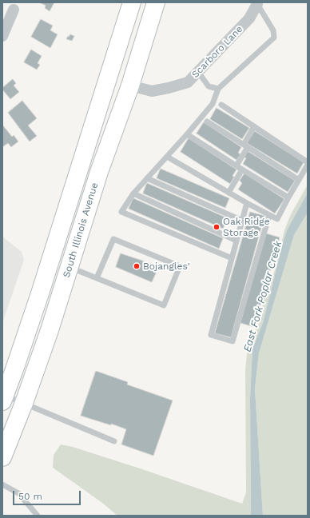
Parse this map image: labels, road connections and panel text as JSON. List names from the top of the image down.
{
  "streets": {
    "highway": ["South Illinois Avenue"],
    "street": ["Scarboro Lane"]
  },
  "crossings": [
    ["Scarboro Lane", "South Illinois Avenue"]
  ],
  "water": ["East Fork Poplar Creek"],
  "places": ["Oak Ridge Storage", "Bojangles'"],
  "scale_bar": "50 m"
}
